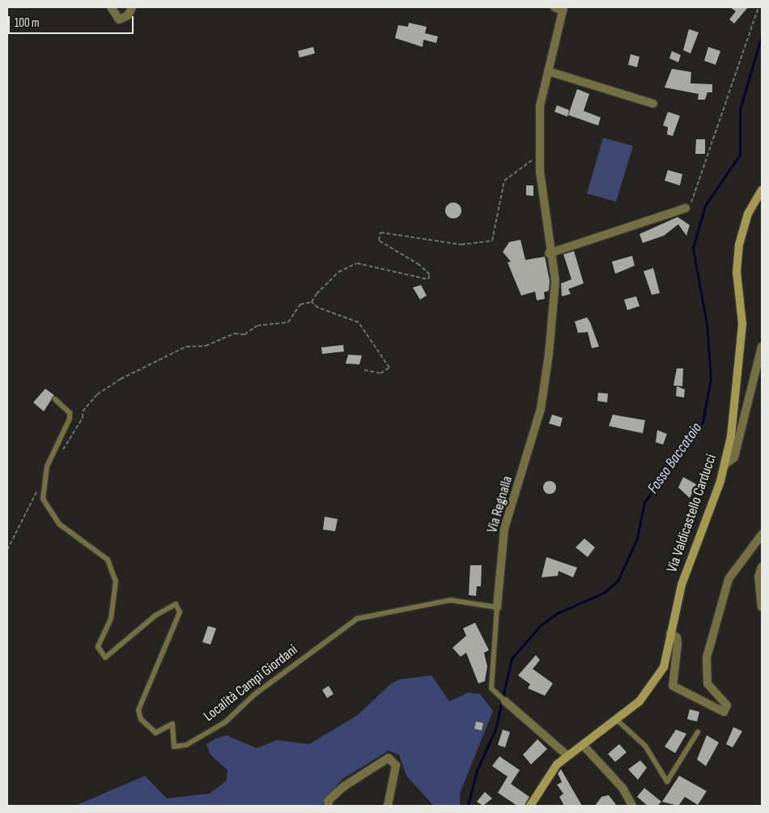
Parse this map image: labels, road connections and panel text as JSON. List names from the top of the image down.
{
  "streets": {
    "street": ["Via Regnalla", "Via Valdicastello Carducci"],
    "lane": ["Località Campi Giordani"]
  },
  "crossings": [
    ["Via Regnalla", "Via Valdicastello Carducci"],
    ["Via Regnalla", "Località Campi Giordani"]
  ],
  "water": ["Fosso Baccatoio"],
  "scale_bar": "100 m"
}
